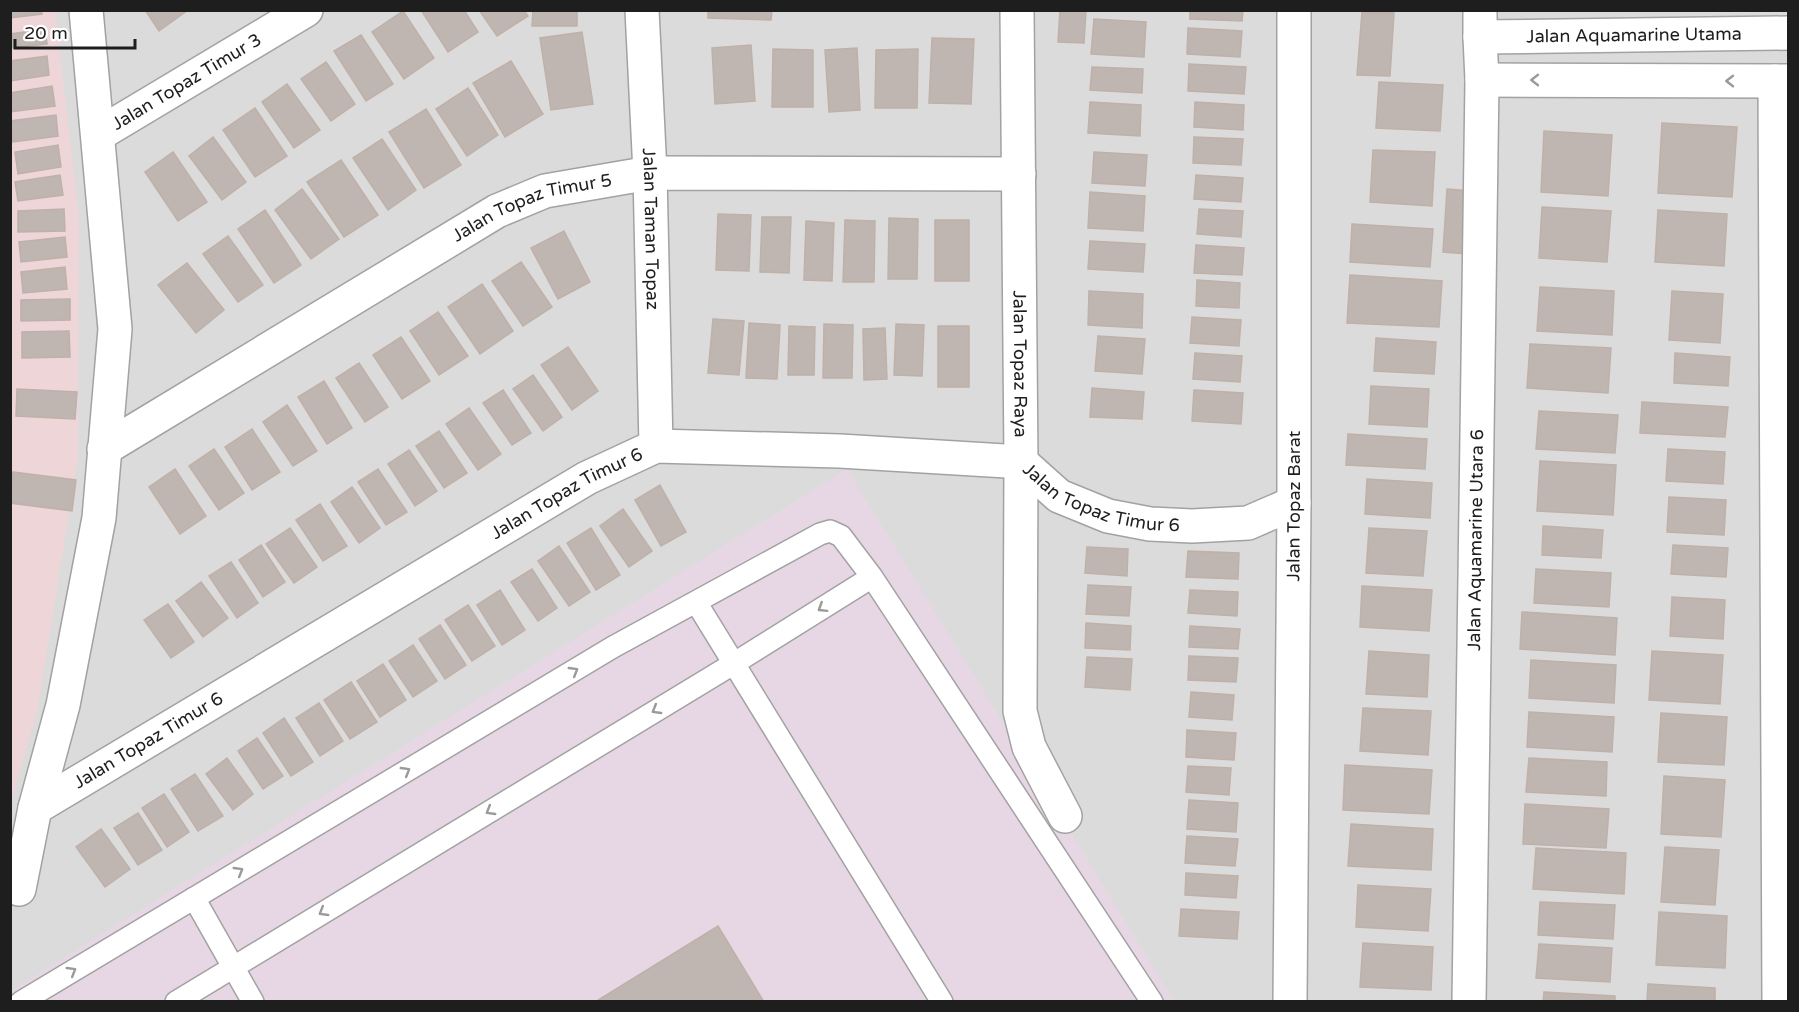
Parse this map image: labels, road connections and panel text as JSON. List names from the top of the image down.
{
  "streets": {
    "street": [
      "Jalan Aquamarine Utama",
      "Jalan Topaz Timur 3",
      "Jalan Topaz Timur 5",
      "Jalan Taman Topaz",
      "Jalan Topaz Raya",
      "Jalan Topaz Timur 6",
      "Jalan Topaz Barat",
      "Jalan Aquamarine Utara 6"
    ]
  },
  "crossings": [
    ["Jalan Aquamarine Utama", "Jalan Aquamarine Utara 6"],
    ["Jalan Topaz Timur 5", "Jalan Taman Topaz"],
    ["Jalan Topaz Timur 5", "Jalan Topaz Raya"],
    ["Jalan Taman Topaz", "Jalan Topaz Timur 6"],
    ["Jalan Topaz Raya", "Jalan Topaz Timur 6"],
    ["Jalan Topaz Timur 6", "Jalan Topaz Barat"]
  ],
  "scale_bar": "20 m"
}
